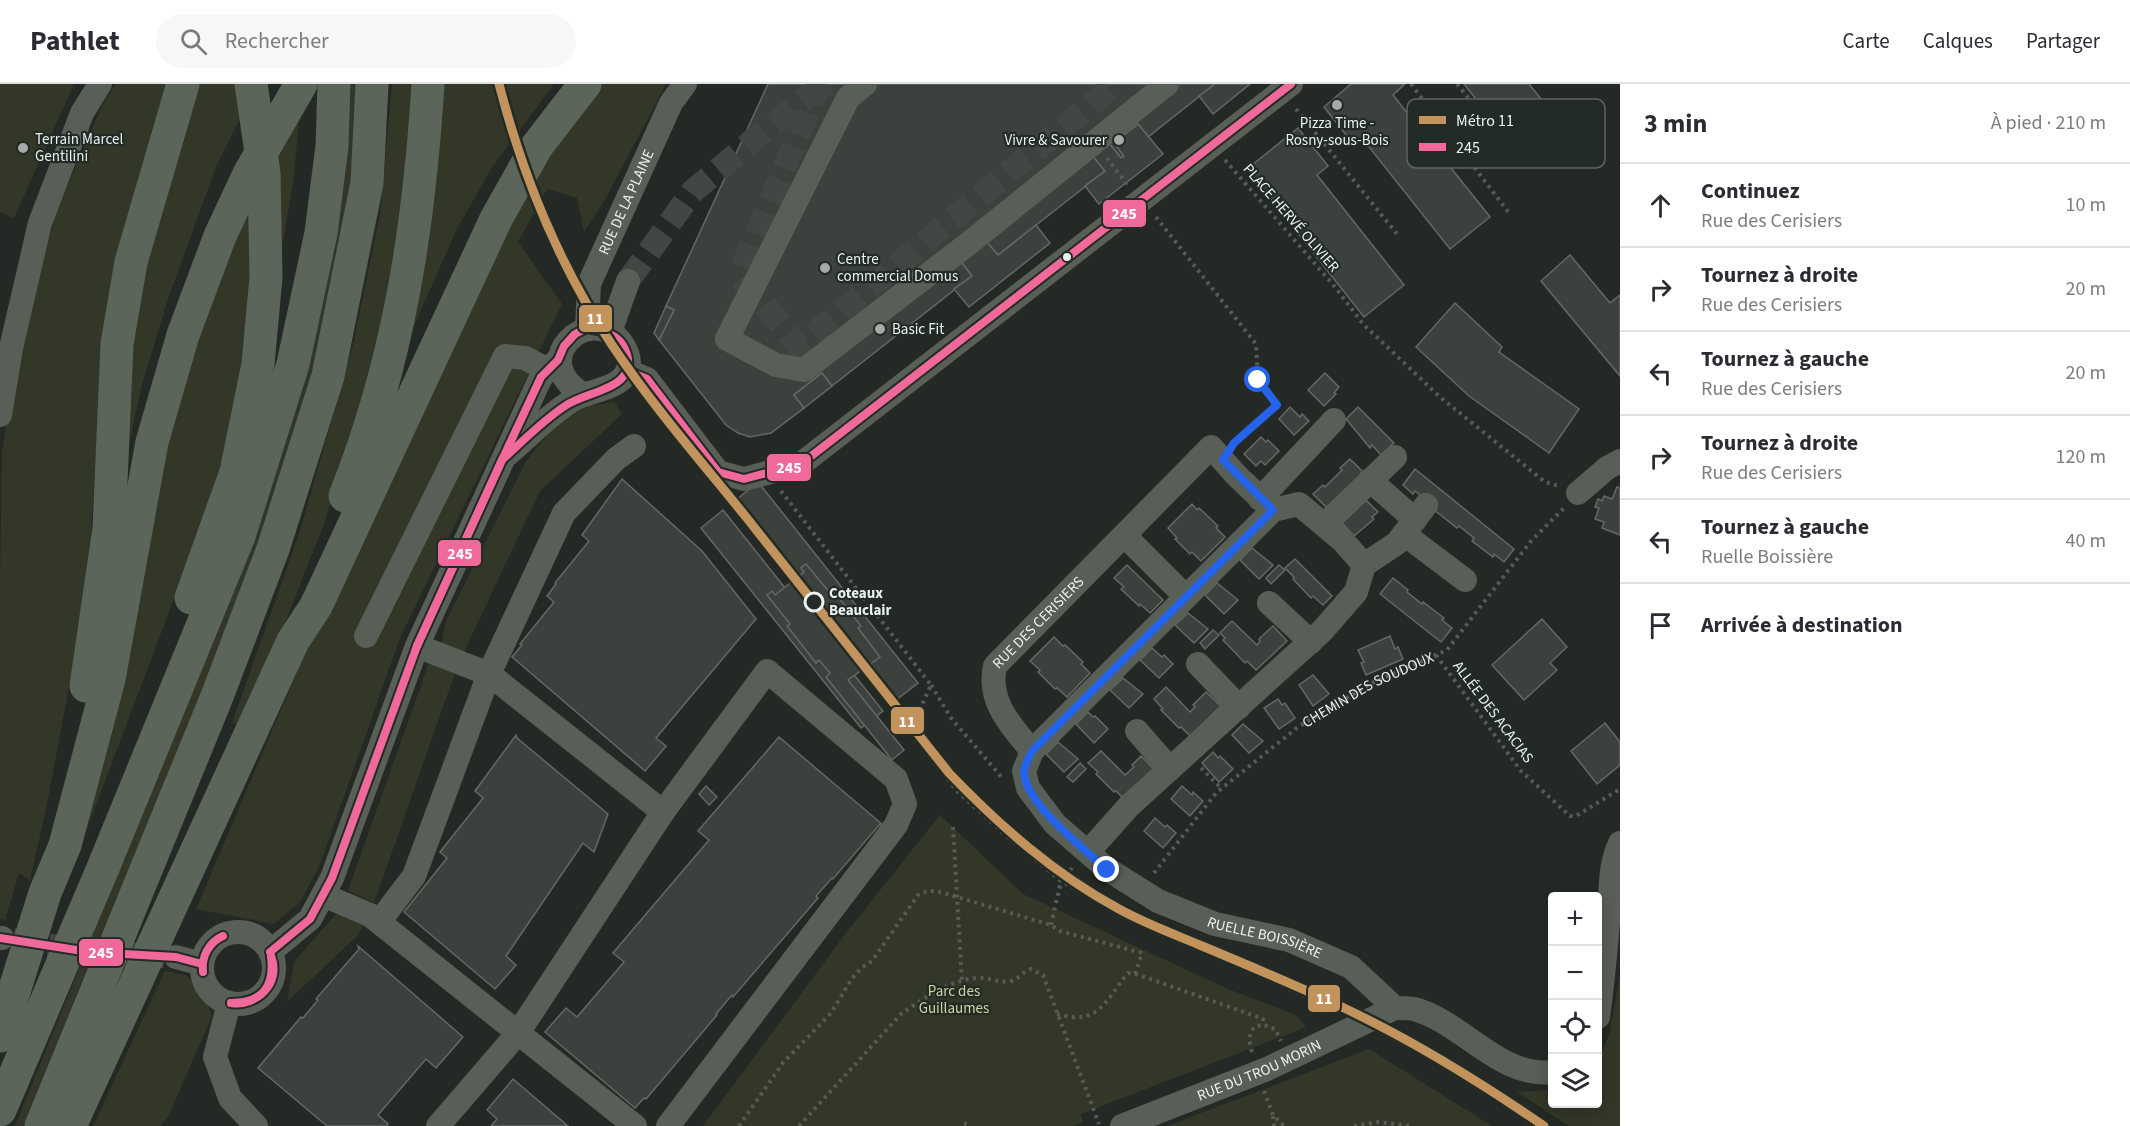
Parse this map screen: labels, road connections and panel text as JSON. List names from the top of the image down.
{
  "streets": {
    "street": [
      "RUE DE LA PLAINE",
      "RUE DES CERISIERS",
      "RUELLE BOISSIÈRE",
      "RUE DU TROU MORIN"
    ],
    "path": ["PLACE HERVÉ OLIVIER", "CHEMIN DES SOUDOUX", "ALLÉE DES ACACIAS"]
  },
  "crossings": [
    ["PLACE HERVÉ OLIVIER", "CHEMIN DES SOUDOUX"],
    ["RUE DES CERISIERS", "RUELLE BOISSIÈRE"],
    ["CHEMIN DES SOUDOUX", "ALLÉE DES ACACIAS"],
    ["CHEMIN DES SOUDOUX", "RUELLE BOISSIÈRE"],
    ["RUELLE BOISSIÈRE", "RUE DU TROU MORIN"]
  ],
  "parks": ["Parc des Guillaumes"],
  "places": [
    "Pizza Time - Rosny-sous-Bois",
    "Vivre & Savourer",
    "Terrain Marcel Gentilini",
    "Centre commercial Domus",
    "Basic Fit",
    "Coteaux Beauclair"
  ],
  "lines": ["metro line 11", "transit line 245"],
  "legend": ["Métro 11", "245"],
  "page": {
    "header": "Pathlet",
    "search": "Rechercher",
    "nav": ["Carte", "Calques", "Partager"],
    "heading": ["3 min", "À pied · 210 m"],
    "list": [
      ["Continuez", "Rue des Cerisiers", "10 m"],
      ["Tournez à droite", "Rue des Cerisiers", "20 m"],
      ["Tournez à gauche", "Rue des Cerisiers", "20 m"],
      ["Tournez à droite", "Rue des Cerisiers", "120 m"],
      ["Tournez à gauche", "Ruelle Boissière", "40 m"],
      "Arrivée à destination"
    ],
    "map_buttons": ["+", "−"]
  }
}
